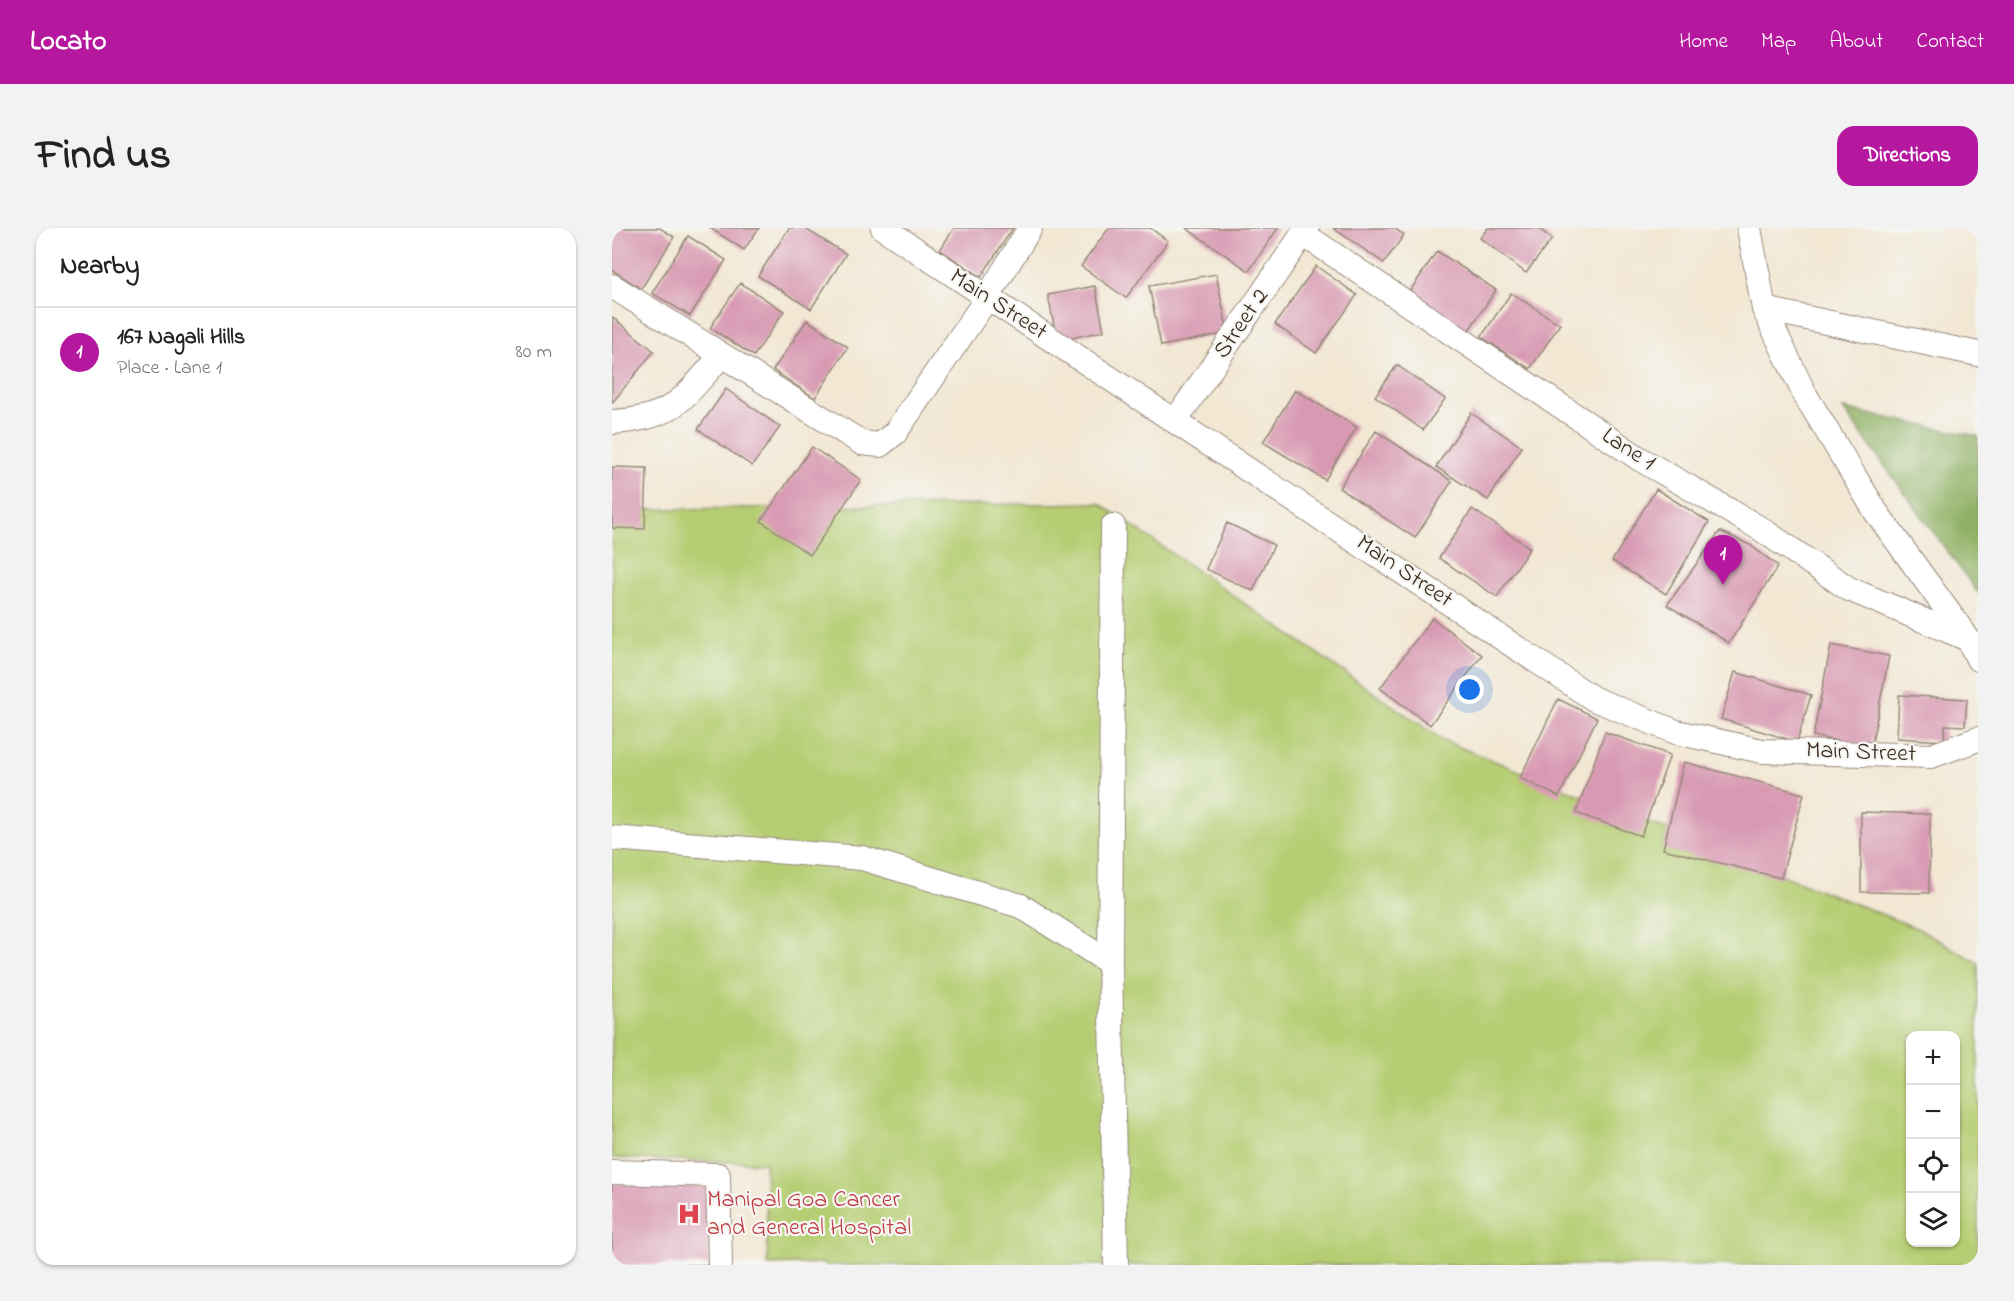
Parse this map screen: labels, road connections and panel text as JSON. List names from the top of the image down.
{
  "streets": {
    "street": ["Main Street", "Street 2", "Lane 1"]
  },
  "crossings": [
    ["Main Street", "Street 2"],
    ["Street 2", "Lane 1"]
  ],
  "places": {
    "hospital": ["Manipal Goa Cancer and General Hospital"]
  },
  "page": {
    "header": "Locato",
    "nav": [
      "Home",
      "Map",
      "About",
      "Contact"
    ],
    "title": "Find us",
    "buttons": "Directions",
    "heading": "Nearby",
    "list": [
      {
        "mark": "1",
        "name": "167 Nagali Hills",
        "note": "Place · Lane 1",
        "value": "80 m"
      }
    ],
    "pins": "1",
    "map_buttons": ["+", "−"]
  }
}
